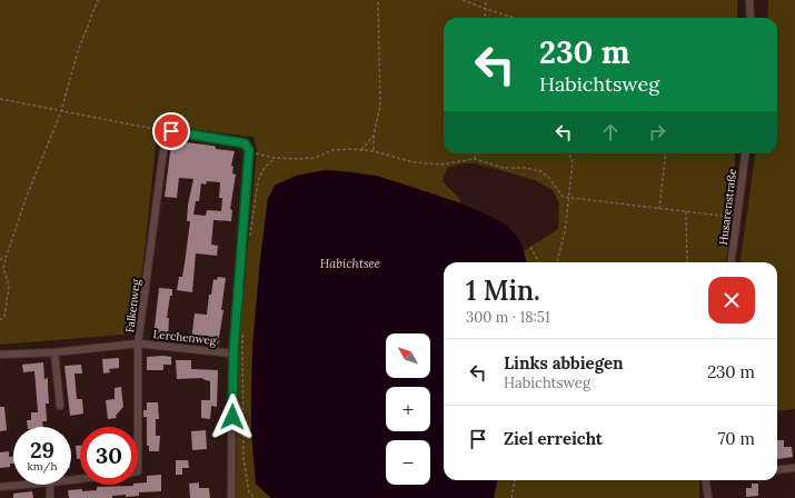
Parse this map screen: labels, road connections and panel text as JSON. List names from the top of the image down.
{
  "streets": {
    "street": ["Husarenstraße", "Falkenweg", "Lerchenweg"]
  },
  "crossings": [
    ["Falkenweg", "Lerchenweg"]
  ],
  "water": ["Habichtsee"],
  "north": "top left",
  "page": {
    "turn": ["230 m", "Habichtsweg"],
    "heading": ["1 Min.", "300 m · 18:51"],
    "map_buttons": ["+", "−"],
    "list": [
      {
        "name": "Links abbiegen",
        "note": "Habichtsweg",
        "value": "230 m"
      },
      {
        "name": "Ziel erreicht",
        "value": "70 m"
      }
    ],
    "speed": "29 km/h",
    "limit": "30"
  }
}
